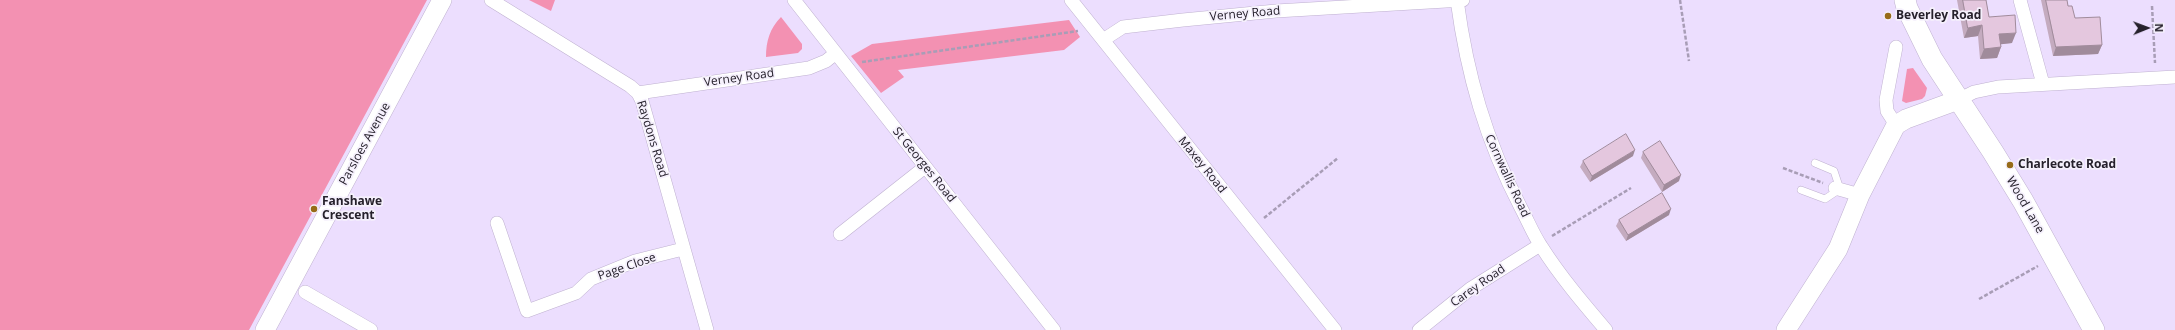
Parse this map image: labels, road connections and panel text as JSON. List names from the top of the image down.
{
  "streets": {
    "main road": ["Wood Lane"],
    "street": [
      "Verney Road",
      "Raydons Road",
      "Parsloes Avenue",
      "St Georges Road",
      "Maxey Road",
      "Cornwallis Road",
      "Page Close",
      "Carey Road"
    ]
  },
  "crossings": [
    ["Verney Road", "Raydons Road"],
    ["Verney Road", "St Georges Road"],
    ["Verney Road", "Maxey Road"],
    ["Verney Road", "Cornwallis Road"],
    ["Raydons Road", "Page Close"],
    ["Cornwallis Road", "Carey Road"]
  ],
  "places": ["Beverley Road", "Charlecote Road", "Fanshawe Crescent"],
  "north": "right"
}
